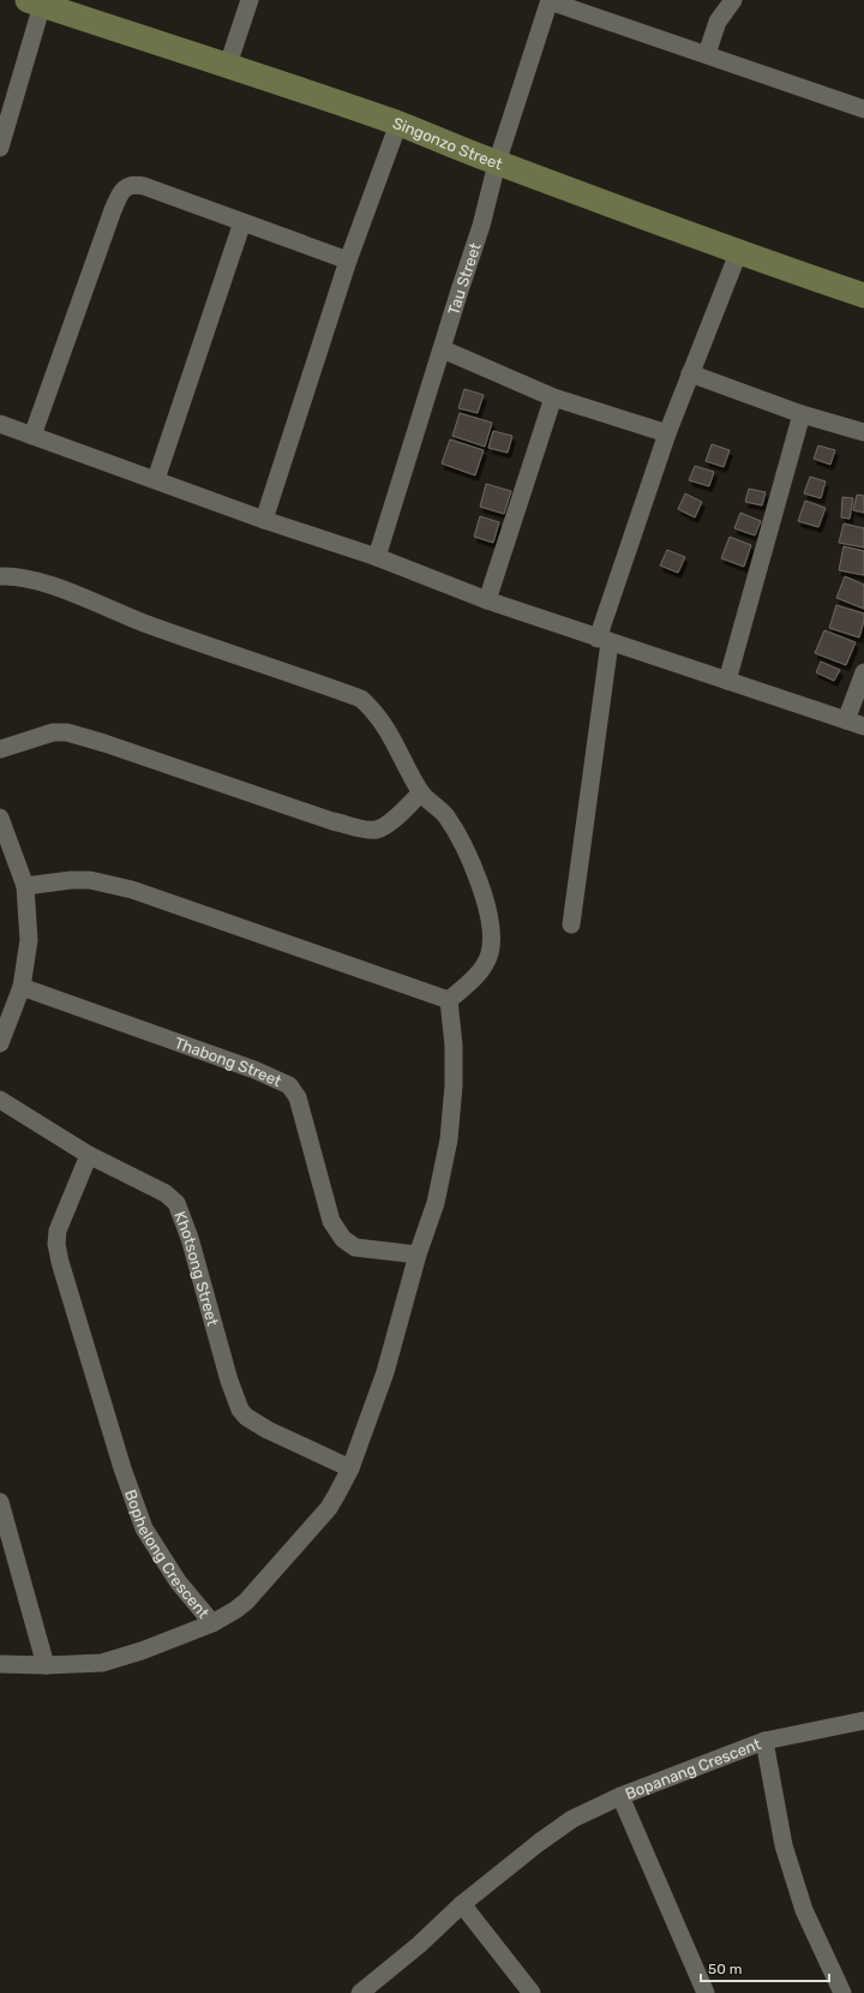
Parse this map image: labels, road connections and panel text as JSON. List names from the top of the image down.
{
  "streets": {
    "street": [
      "Singonzo Street",
      "Tau Street",
      "Thabong Street",
      "Khotsong Street",
      "Bophelong Crescent",
      "Bopanang Crescent"
    ]
  },
  "crossings": [
    ["Singonzo Street", "Tau Street"],
    ["Khotsong Street", "Bophelong Crescent"]
  ],
  "scale_bar": "50 m"
}
